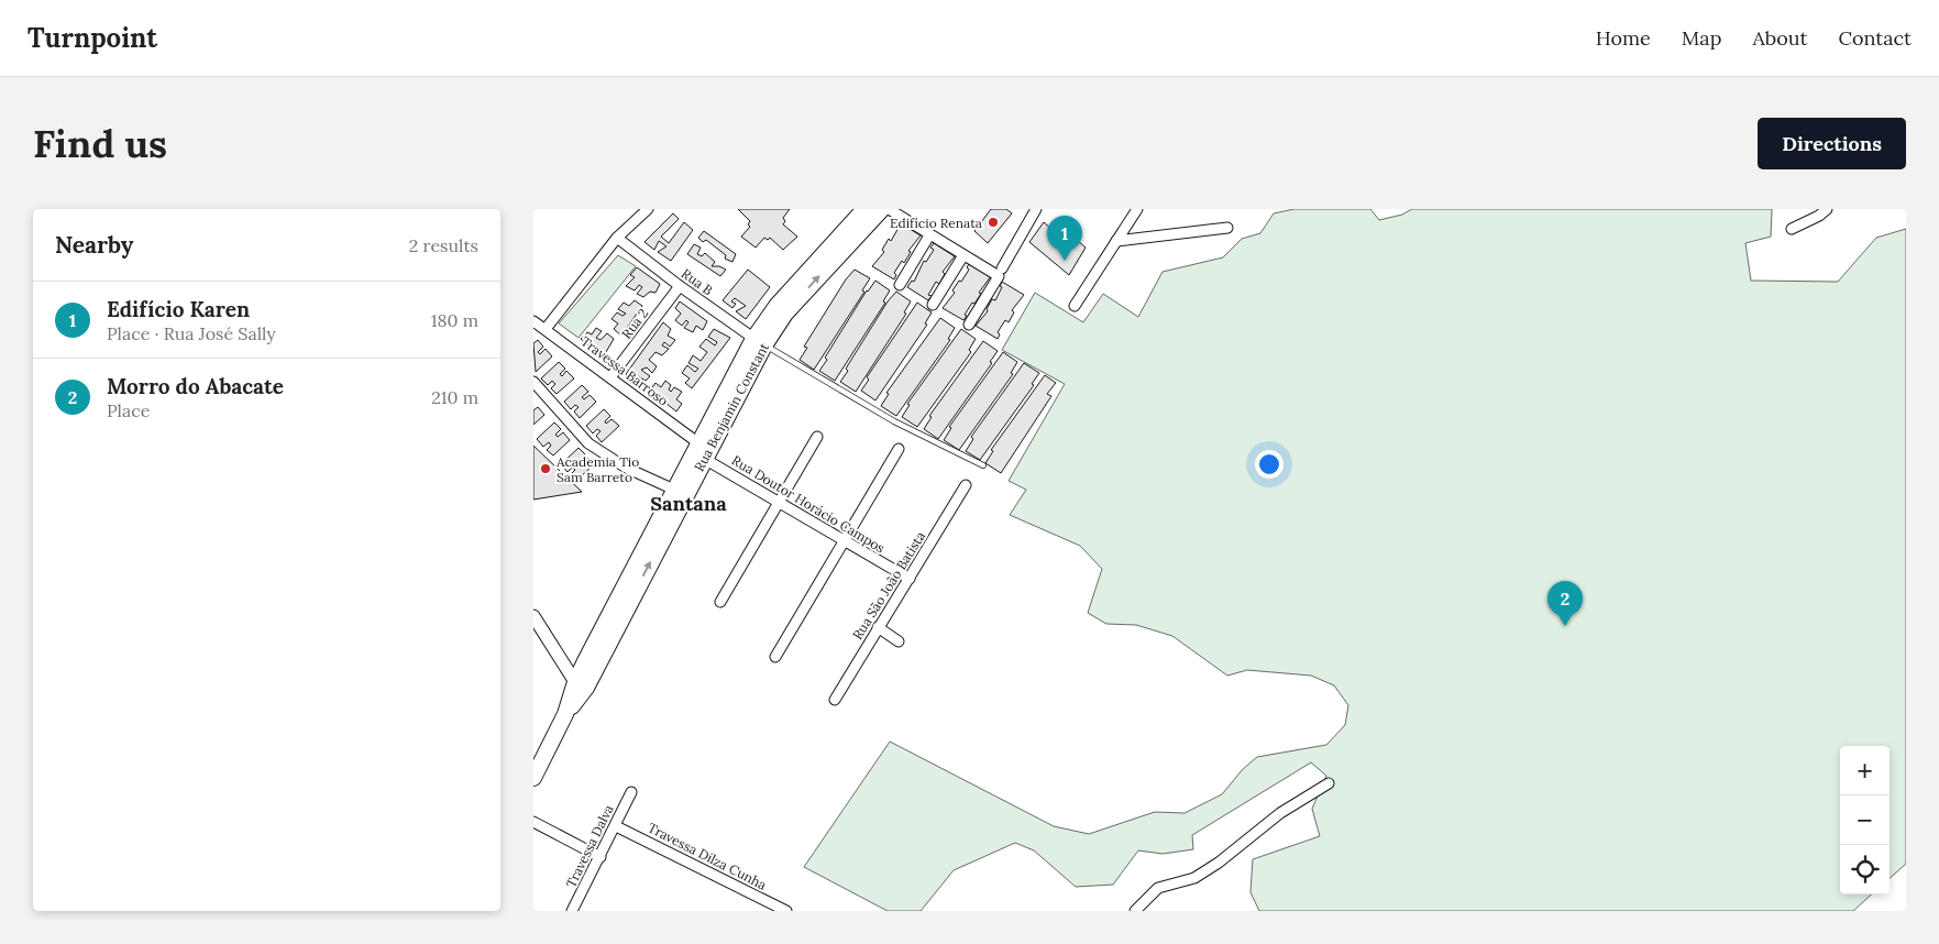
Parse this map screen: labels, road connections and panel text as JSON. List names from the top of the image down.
{
  "streets": {
    "main road": ["Rua Benjamin Constant"],
    "street": [
      "Rua B",
      "Rua 2",
      "Travessa Barroso",
      "Rua Doutor Horácio Campos",
      "Rua São João Batista",
      "Travessa Dalva",
      "Travessa Dilza Cunha"
    ]
  },
  "crossings": [
    ["Rua B", "Rua 2"],
    ["Rua B", "Rua Benjamin Constant"],
    ["Rua 2", "Travessa Barroso"],
    ["Travessa Barroso", "Rua Benjamin Constant"],
    ["Travessa Barroso", "Rua Doutor Horácio Campos"],
    ["Rua Benjamin Constant", "Rua Doutor Horácio Campos"],
    ["Rua Doutor Horácio Campos", "Rua São João Batista"],
    ["Travessa Dalva", "Travessa Dilza Cunha"]
  ],
  "districts": ["Santana"],
  "places": ["Edifício Renata", "Academia Tio Sam Barreto"],
  "page": {
    "header": "Turnpoint",
    "nav": [
      "Home",
      "Map",
      "About",
      "Contact"
    ],
    "buttons": "Directions",
    "title": "Find us",
    "heading": ["Nearby", "2 results"],
    "pins": ["1", "2"],
    "list": [
      {
        "mark": "1",
        "name": "Edifício Karen",
        "note": "Place · Rua José Sally",
        "value": "180 m"
      },
      {
        "mark": "2",
        "name": "Morro do Abacate",
        "note": "Place",
        "value": "210 m"
      }
    ],
    "map_buttons": ["+", "−"]
  }
}
